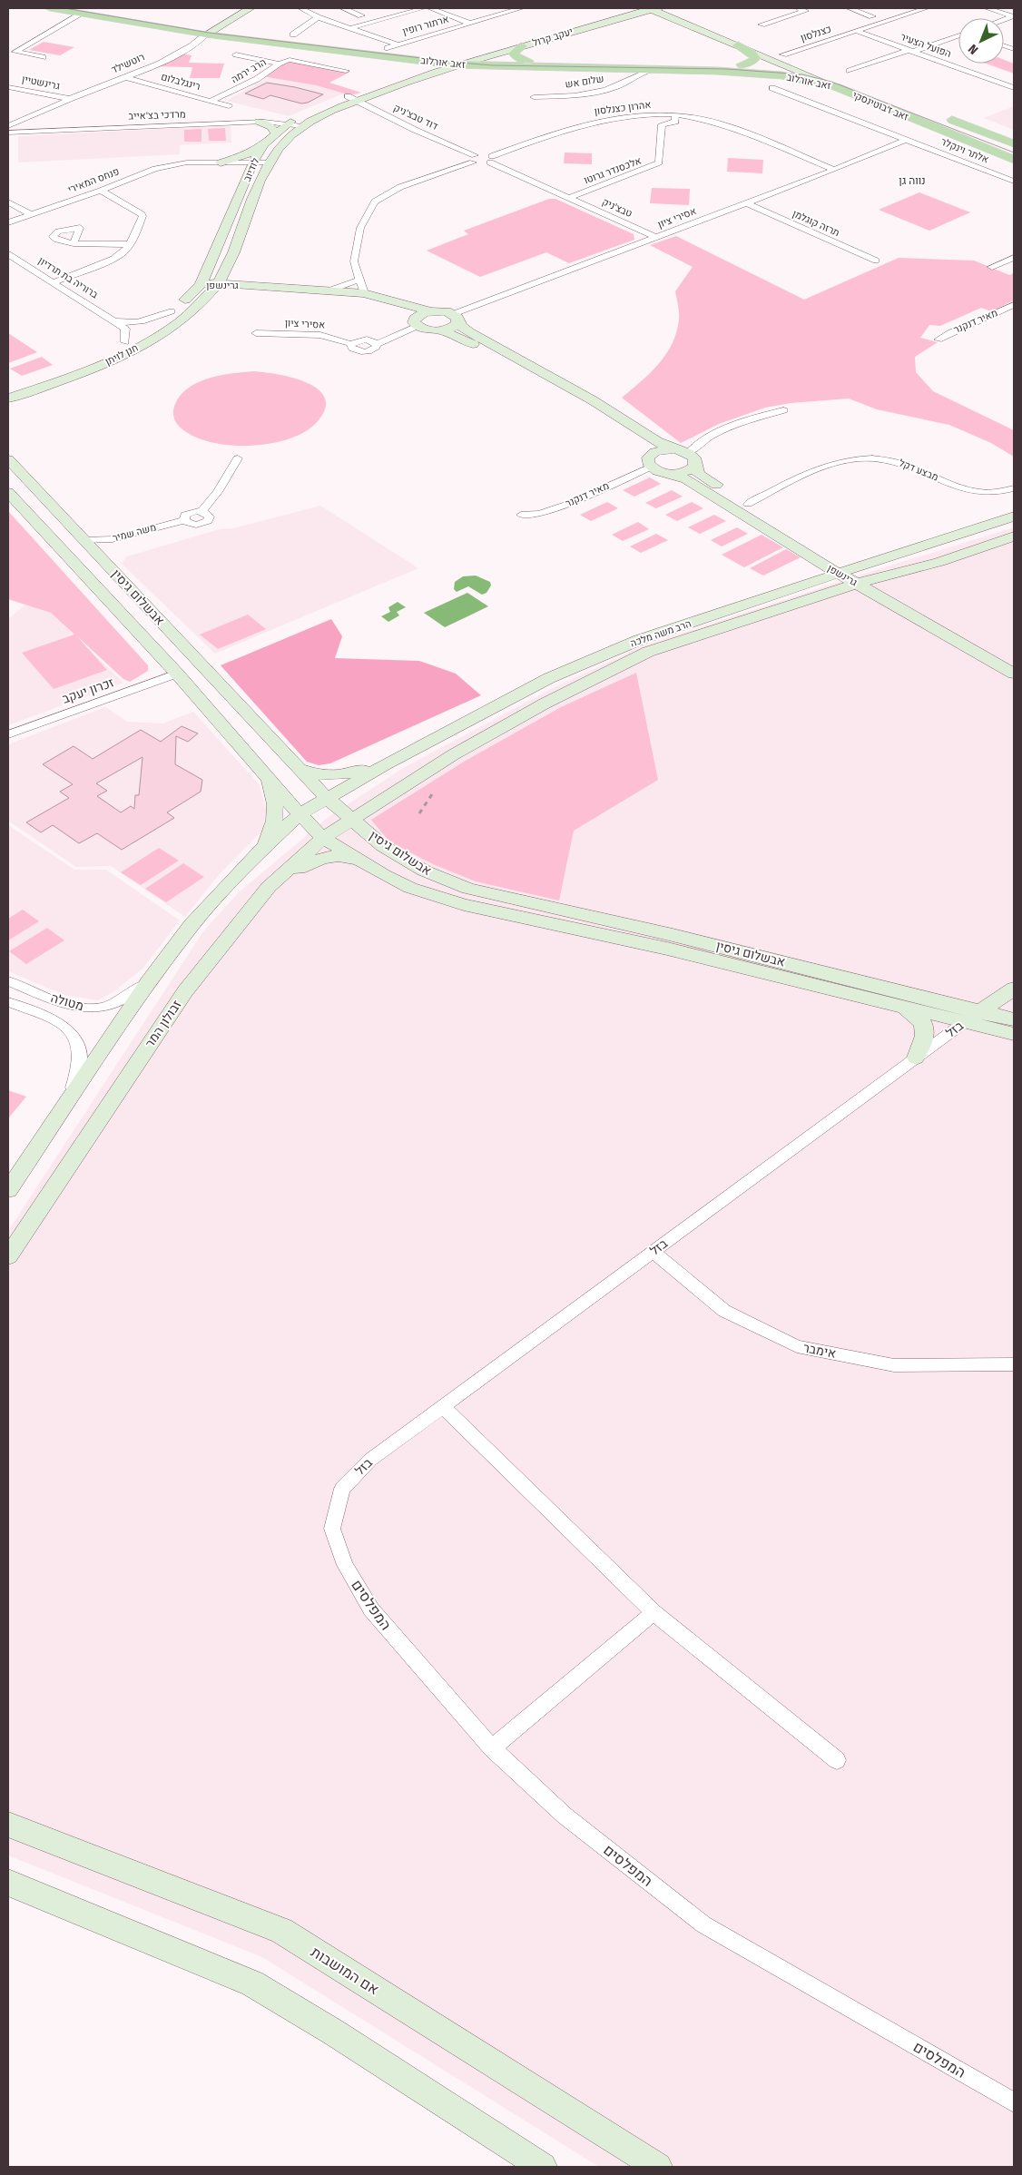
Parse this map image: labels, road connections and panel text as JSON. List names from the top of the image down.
{
  "streets": {
    "main road": ["זאב אורלוב", "זאב ז'בוטינסקי"],
    "street": [
      "ארתור רופין",
      "כצנלסון",
      "יעקב קרול",
      "הפועל הצעיר",
      "רוטשילד",
      "הרב ירמה",
      "רינגלבלום",
      "שלום אש",
      "גרינשטיין",
      "אהרון כצנלסון",
      "מרדכי בצ'אייב",
      "דוד טבצ'ניק",
      "אלתר וינקלר",
      "לודיוב",
      "אלכסנדר גרוטו",
      "פנחס המאירי",
      "טבצ'ניק",
      "אסירי ציון",
      "תרזה קוגלמן",
      "ברוריה בת תרדיון",
      "גרינשפן",
      "מאיר דנקנר",
      "חנן לויתן",
      "מבצע דקל",
      "משה שמיר",
      "אבשלום גיסין",
      "הרב משה מלכה",
      "זכרון יעקב",
      "מטולה",
      "זבולון המר",
      "בזל",
      "אימבר",
      "המפלסים",
      "אם המושבות"
    ]
  },
  "crossings": [
    ["כצנלסון", "הפועל הצעיר"],
    ["כצנלסון", "זאב אורלוב"],
    ["כצנלסון", "זאב ז'בוטינסקי"],
    ["יעקב קרול", "זאב אורלוב"],
    ["יעקב קרול", "דוד טבצ'ניק"],
    ["יעקב קרול", "לודיוב"],
    ["זאב אורלוב", "רוטשילד"],
    ["זאב אורלוב", "שלום אש"],
    ["זאב אורלוב", "זאב ז'בוטינסקי"],
    ["רוטשילד", "רינגלבלום"],
    ["רוטשילד", "גרינשטיין"],
    ["רוטשילד", "מרדכי בצ'אייב"],
    ["הרב ירמה", "רינגלבלום"],
    ["אהרון כצנלסון", "אלכסנדר גרוטו"],
    ["אהרון כצנלסון", "אסירי ציון"],
    ["מרדכי בצ'אייב", "לודיוב"],
    ["דוד טבצ'ניק", "לודיוב"],
    ["אלתר וינקלר", "אסירי ציון"],
    ["לודיוב", "פנחס המאירי"],
    ["לודיוב", "גרינשפן"],
    ["לודיוב", "חנן לויתן"],
    ["אלכסנדר גרוטו", "טבצ'ניק"],
    ["טבצ'ניק", "אסירי ציון"],
    ["אסירי ציון", "תרזה קוגלמן"],
    ["אסירי ציון", "גרינשפן"],
    ["ברוריה בת תרדיון", "חנן לויתן"],
    ["גרינשפן", "מאיר דנקנר"],
    ["גרינשפן", "חנן לויתן"],
    ["גרינשפן", "מבצע דקל"],
    ["גרינשפן", "הרב משה מלכה"],
    ["משה שמיר", "אבשלום גיסין"],
    ["אבשלום גיסין", "הרב משה מלכה"],
    ["אבשלום גיסין", "זכרון יעקב"],
    ["אבשלום גיסין", "זבולון המר"],
    ["אבשלום גיסין", "בזל"],
    ["הרב משה מלכה", "זבולון המר"],
    ["בזל", "אימבר"],
    ["בזל", "המפלסים"]
  ],
  "districts": ["נווה גן"],
  "north": "bottom left"
}
